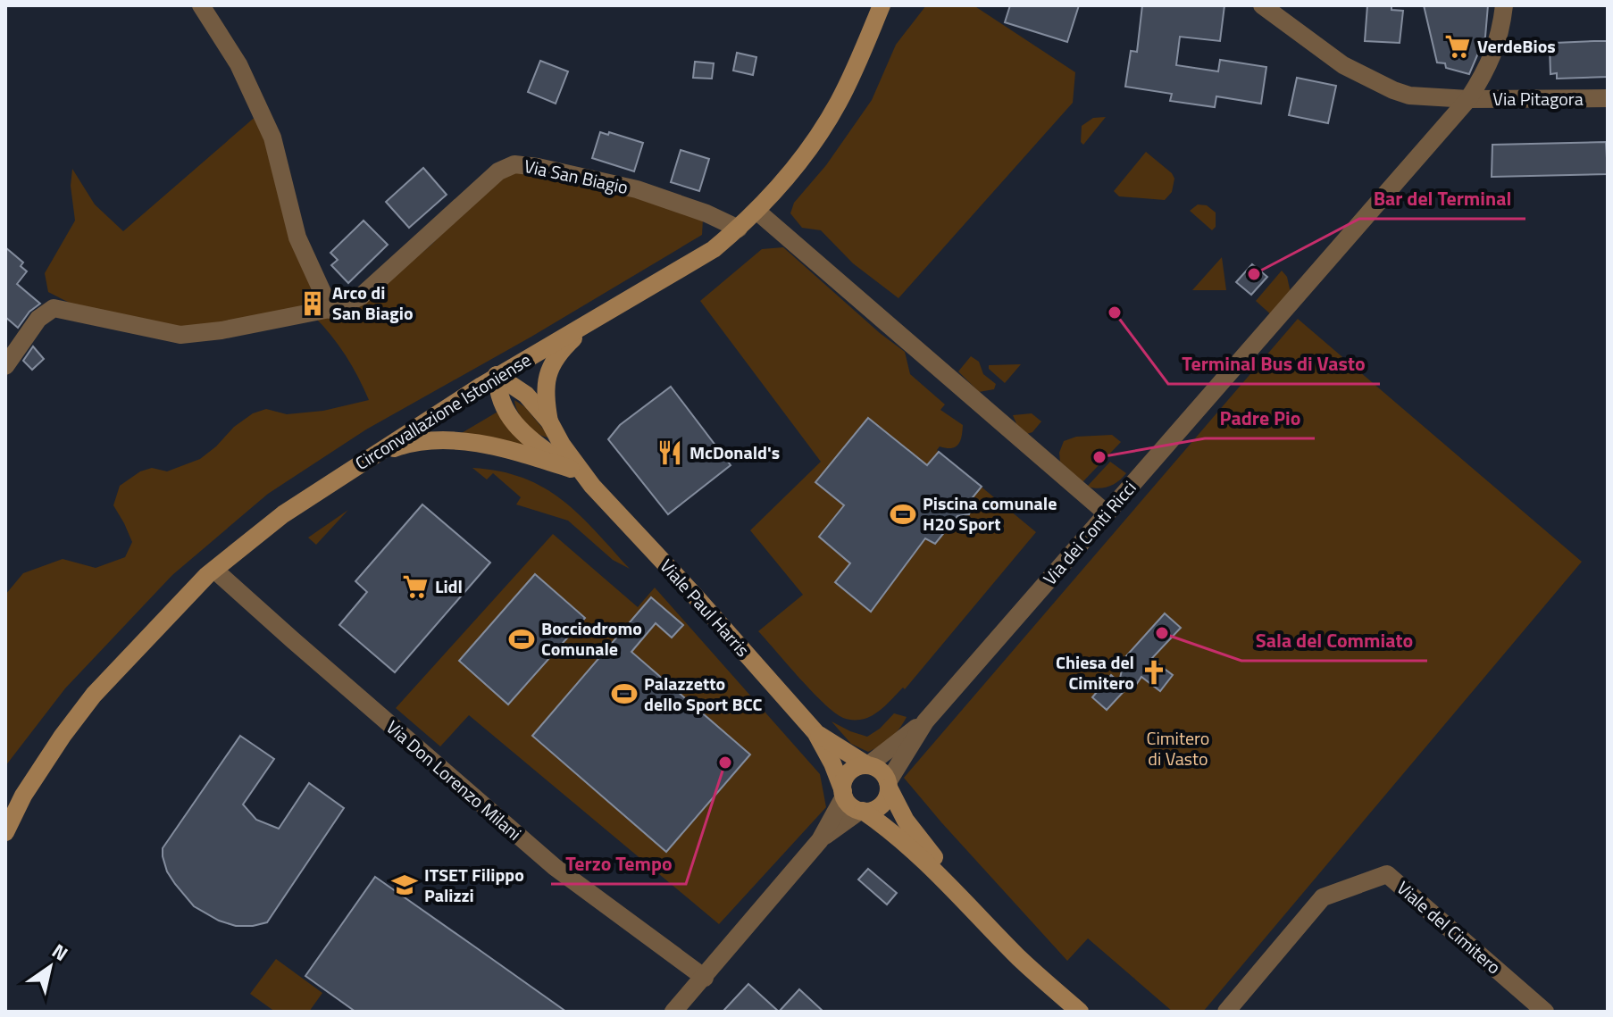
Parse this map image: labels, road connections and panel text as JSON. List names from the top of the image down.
{
  "streets": {
    "main road": ["Circonvallazione Istoniense", "Viale Paul Harris"],
    "street": [
      "Via Pitagora",
      "Via San Biagio",
      "Via dei Conti Ricci",
      "Via Don Lorenzo Milani",
      "Viale del Cimitero"
    ]
  },
  "crossings": [
    ["Via Pitagora", "Via dei Conti Ricci"],
    ["Via San Biagio", "Circonvallazione Istoniense"],
    ["Circonvallazione Istoniense", "Viale Paul Harris"],
    ["Circonvallazione Istoniense", "Via Don Lorenzo Milani"],
    ["Via dei Conti Ricci", "Viale Paul Harris"]
  ],
  "parks": ["Cimitero di Vasto"],
  "places": {
    "supermarket": ["VerdeBios", "Lidl"],
    "other": [
      "Bar del Terminal",
      "Terminal Bus di Vasto",
      "Padre Pio",
      "Sala del Commiato",
      "Terzo Tempo"
    ],
    "building": ["Arco di San Biagio"],
    "restaurant": ["McDonald's"],
    "sports": ["Piscina comunale H20 Sport", "Bocciodromo Comunale", "Palazzetto dello Sport BCC"],
    "church": ["Chiesa del Cimitero"],
    "school or university": ["ITSET Filippo Palizzi"]
  },
  "north": "top right"
}
